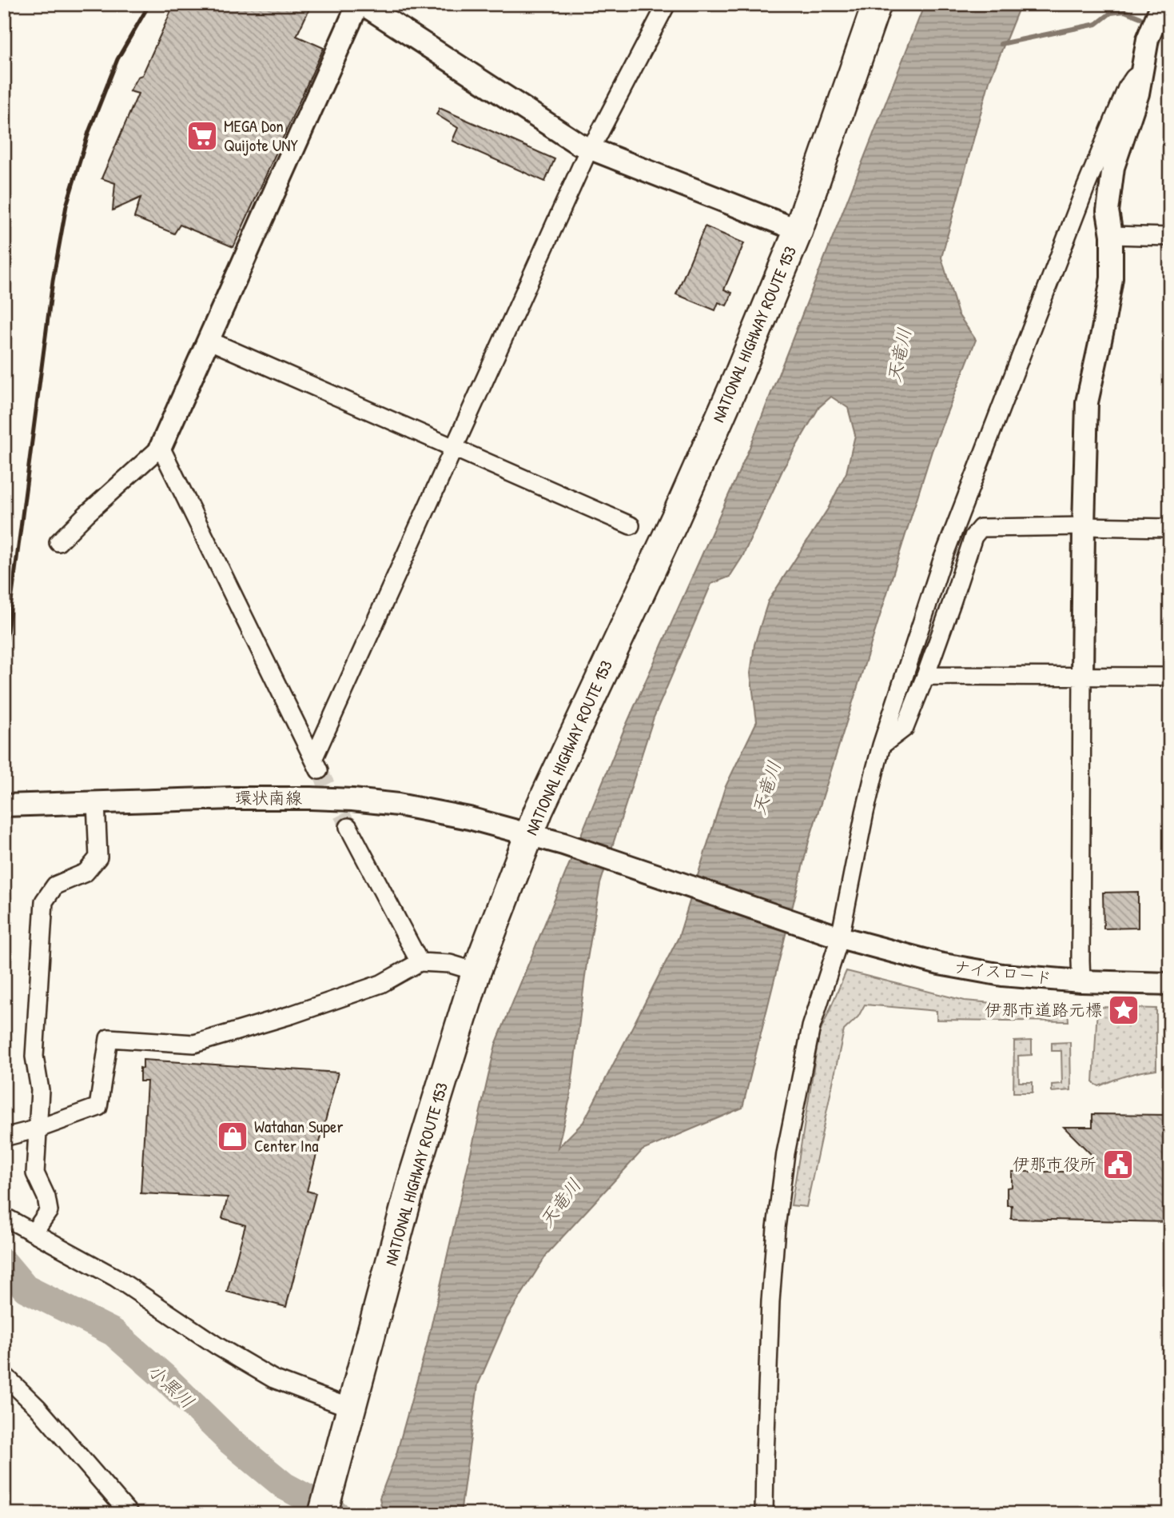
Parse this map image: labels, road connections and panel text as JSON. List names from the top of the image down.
{
  "streets": {
    "highway": ["NATIONAL HIGHWAY ROUTE 153"],
    "street": ["環状南線", "ナイスロード"]
  },
  "crossings": [
    ["NATIONAL HIGHWAY ROUTE 153", "環状南線"],
    ["NATIONAL HIGHWAY ROUTE 153", "ナイスロード"],
    ["環状南線", "ナイスロード"]
  ],
  "water": ["天竜川", "小黒川"],
  "places": {
    "supermarket": ["MEGA Don Quijote UNY"],
    "place": ["伊那市道路元標"],
    "shop": ["Watahan Super Center Ina"],
    "public building": ["伊那市役所"]
  }
}
